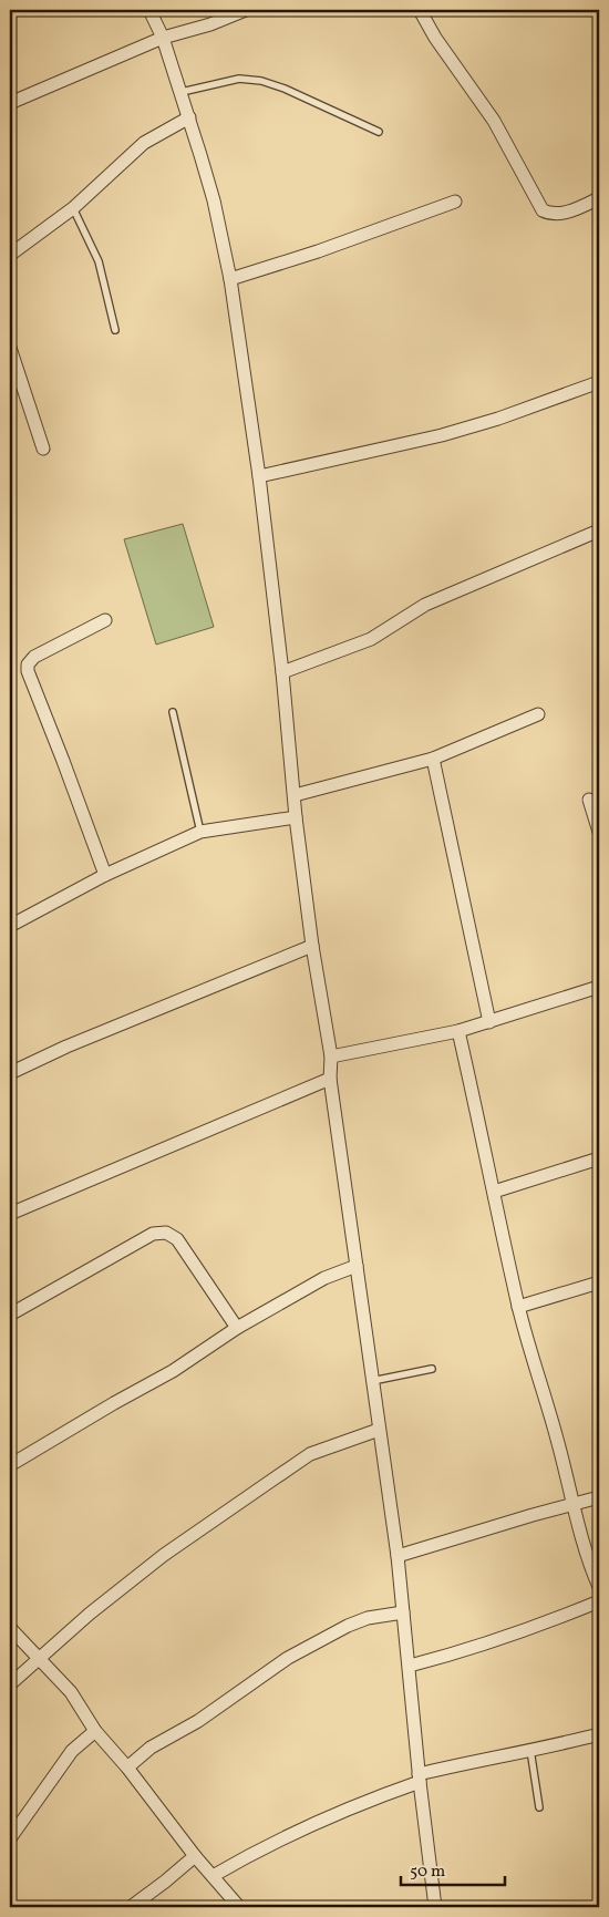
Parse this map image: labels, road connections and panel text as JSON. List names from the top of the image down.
{
  "scale_bar": "50 m"
}
